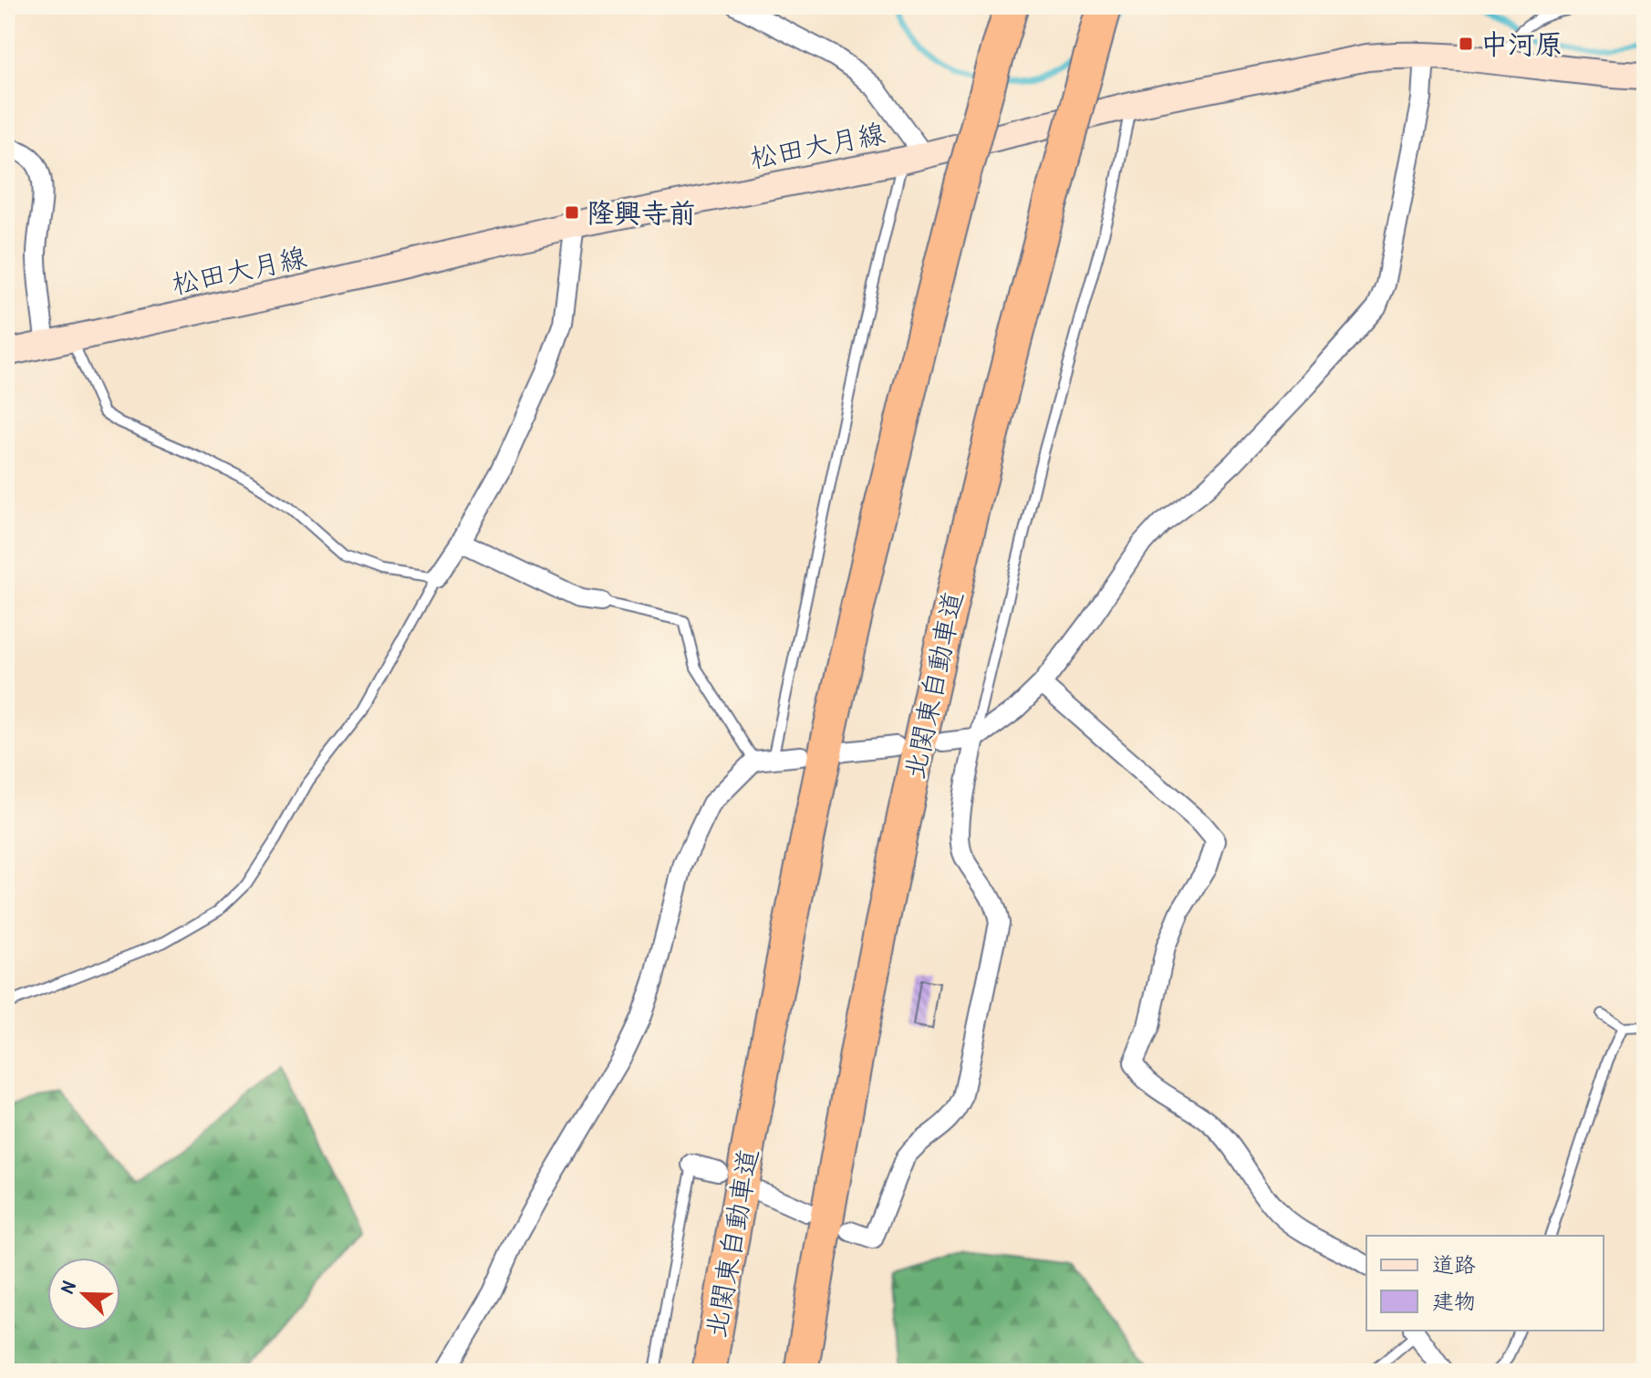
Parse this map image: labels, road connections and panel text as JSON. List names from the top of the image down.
{
  "streets": {
    "highway": ["北関東自動車道"],
    "main road": ["松田大月線"]
  },
  "places": {
    "transit": ["中河原", "隆興寺前"]
  },
  "legend": ["道路", "建物"],
  "north": "top left"
}
